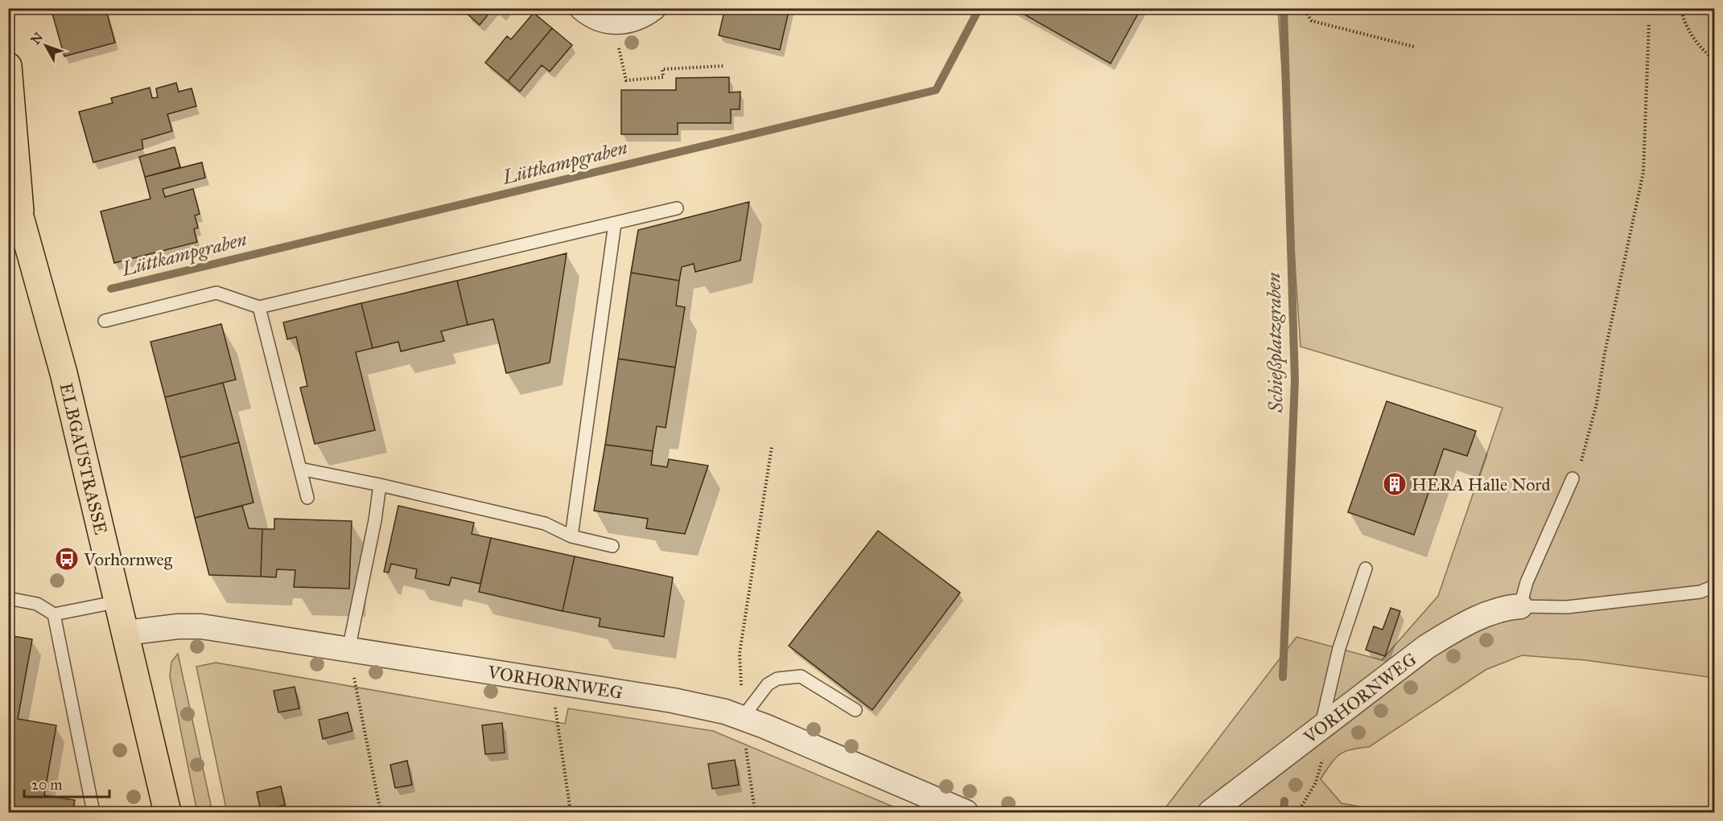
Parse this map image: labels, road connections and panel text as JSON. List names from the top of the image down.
{
  "streets": {
    "main road": ["ELBGAUSTRASSE"],
    "street": ["VORHORNWEG"]
  },
  "crossings": [
    ["ELBGAUSTRASSE", "VORHORNWEG"]
  ],
  "water": ["Lüttkampgraben", "Schießplatzgraben"],
  "places": {
    "building": ["HERA Halle Nord"],
    "bus stop": ["Vorhornweg"]
  },
  "scale_bar": "20 m",
  "north": "top left"
}
